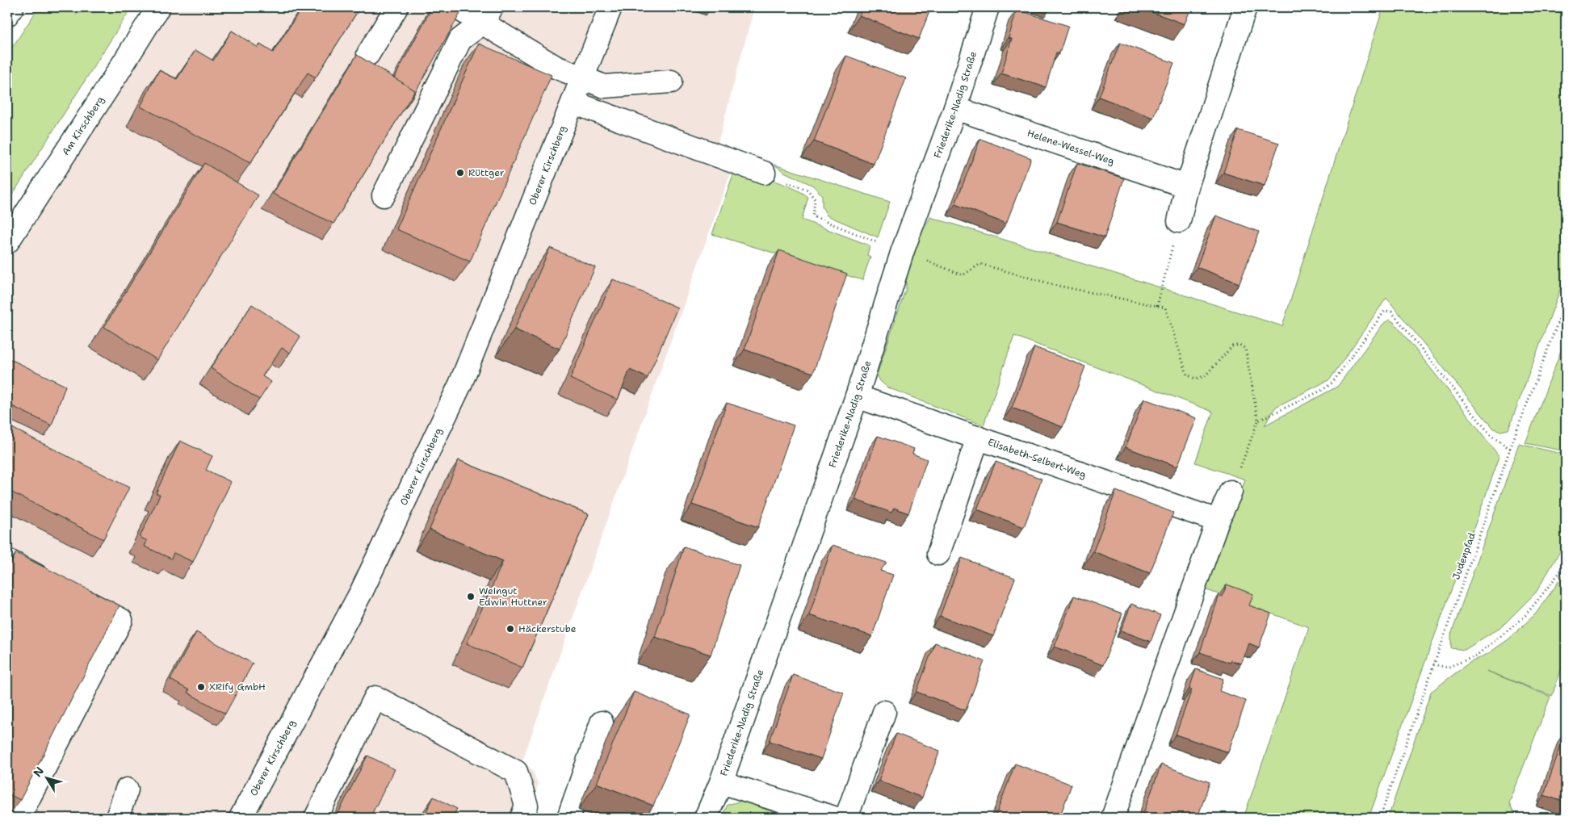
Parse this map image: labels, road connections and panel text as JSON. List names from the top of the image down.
{
  "streets": {
    "street": [
      "Friederike-Nadig Straße",
      "Am Kirschberg",
      "Helene-Wessel-Weg",
      "Oberer Kirschberg",
      "Elisabeth-Selbert-Weg"
    ],
    "path": ["Judenpfad"]
  },
  "crossings": [
    ["Friederike-Nadig Straße", "Helene-Wessel-Weg"],
    ["Friederike-Nadig Straße", "Elisabeth-Selbert-Weg"]
  ],
  "places": [
    "Rüttger",
    "Weingut Edwin Huttner",
    "Häckerstube",
    "XRify GmbH"
  ],
  "north": "top left"
}
